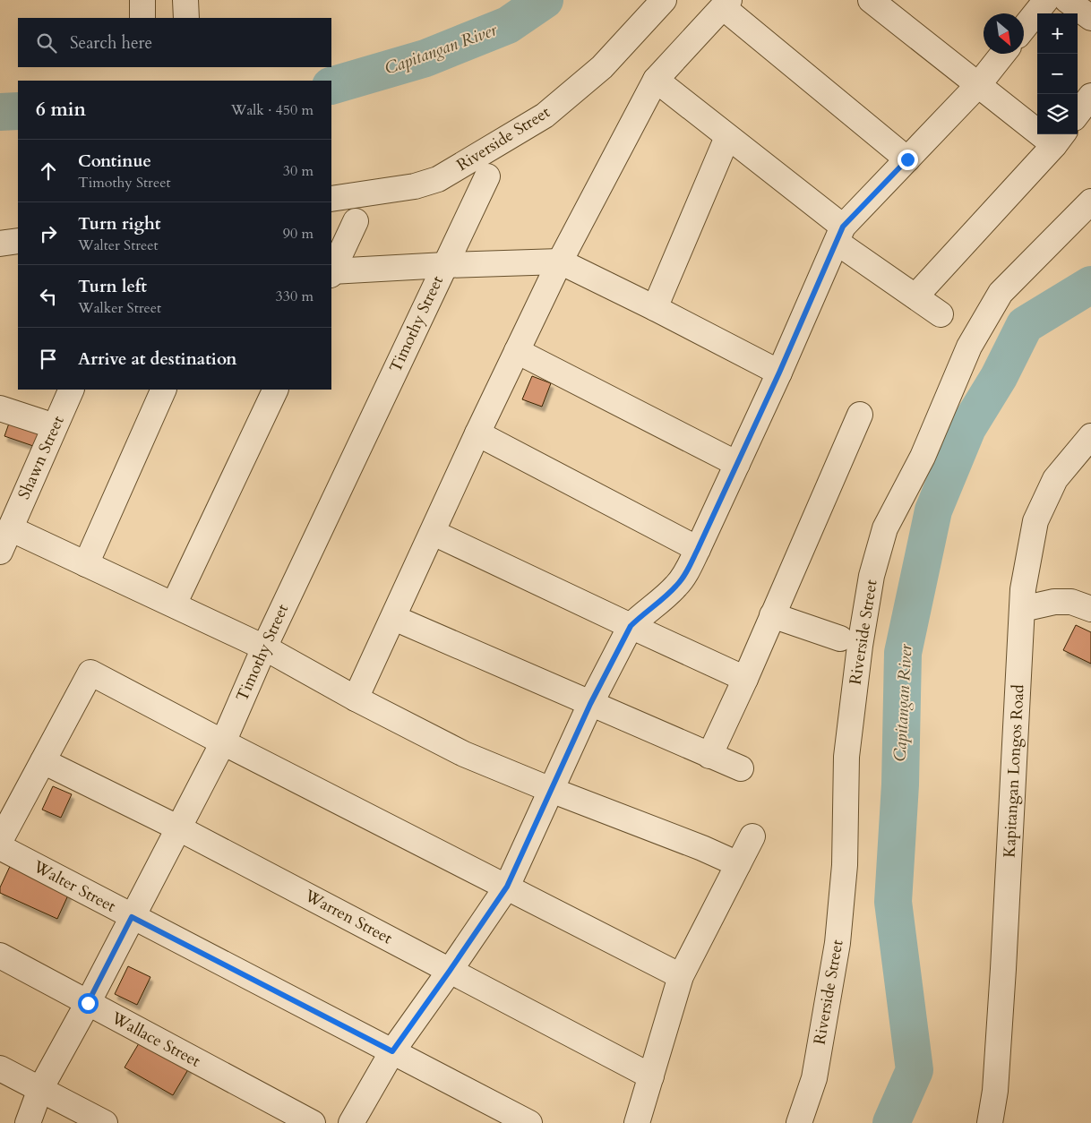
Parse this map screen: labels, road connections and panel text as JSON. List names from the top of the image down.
{
  "streets": {
    "street": [
      "Riverside Street",
      "Timothy Street",
      "Shawn Street",
      "Kapitangan Longos Road",
      "Walter Street",
      "Warren Street",
      "Wallace Street"
    ]
  },
  "crossings": [
    ["Timothy Street", "Walter Street"],
    ["Timothy Street", "Warren Street"],
    ["Timothy Street", "Wallace Street"]
  ],
  "water": ["Capitangan River"],
  "north": "bottom right",
  "page": {
    "map_buttons": ["+", "−"],
    "search": "Search here",
    "heading": ["6 min", "Walk · 450 m"],
    "list": [
      ["Continue", "Timothy Street", "30 m"],
      ["Turn right", "Walter Street", "90 m"],
      ["Turn left", "Walker Street", "330 m"],
      "Arrive at destination"
    ]
  }
}
